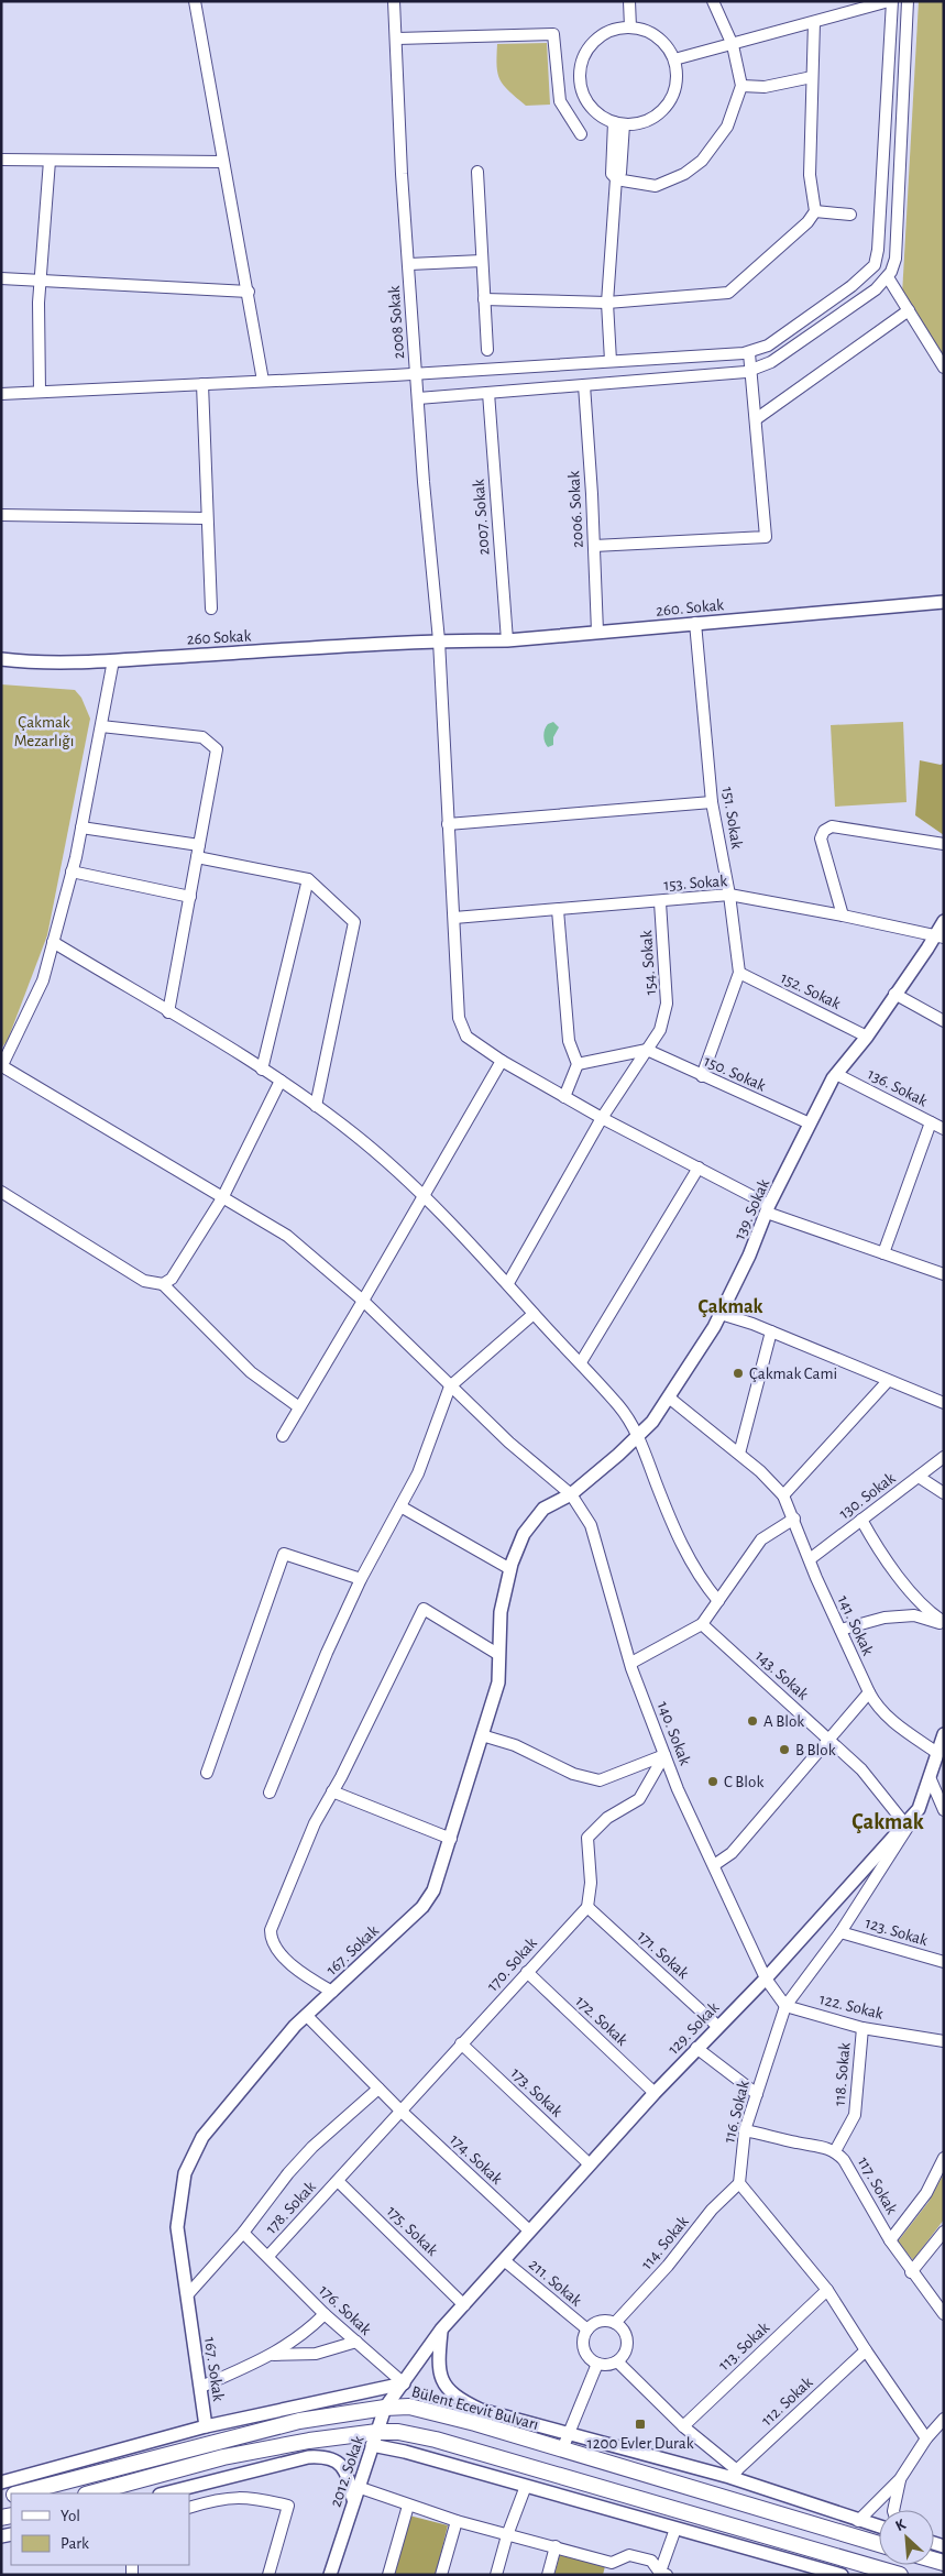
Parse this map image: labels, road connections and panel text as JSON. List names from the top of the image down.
{
  "streets": {
    "main road": ["Bülent Ecevit Bulvarı"],
    "street": [
      "2008 Sokak",
      "2006. Sokak",
      "2007. Sokak",
      "260. Sokak",
      "260 Sokak",
      "151. Sokak",
      "153. Sokak",
      "154. Sokak",
      "152. Sokak",
      "150. Sokak",
      "136. Sokak",
      "139. Sokak",
      "130. Sokak",
      "141. Sokak",
      "143. Sokak",
      "140. Sokak",
      "123. Sokak",
      "167. Sokak",
      "171. Sokak",
      "170. Sokak",
      "122. Sokak",
      "172. Sokak",
      "129. Sokak",
      "118. Sokak",
      "173. Sokak",
      "116. Sokak",
      "174. Sokak",
      "117. Sokak",
      "178. Sokak",
      "175. Sokak",
      "114. Sokak",
      "211. Sokak",
      "176. Sokak",
      "113. Sokak",
      "112. Sokak",
      "2012. Sokak"
    ]
  },
  "crossings": [
    ["2008 Sokak", "260. Sokak"],
    ["2008 Sokak", "260 Sokak"],
    ["2008 Sokak", "153. Sokak"],
    ["2008 Sokak", "154. Sokak"],
    ["2008 Sokak", "139. Sokak"],
    ["2006. Sokak", "260. Sokak"],
    ["2007. Sokak", "260. Sokak"],
    ["260. Sokak", "260 Sokak"],
    ["260. Sokak", "151. Sokak"],
    ["151. Sokak", "153. Sokak"],
    ["151. Sokak", "152. Sokak"],
    ["151. Sokak", "150. Sokak"],
    ["153. Sokak", "154. Sokak"],
    ["153. Sokak", "139. Sokak"],
    ["154. Sokak", "150. Sokak"],
    ["152. Sokak", "139. Sokak"],
    ["150. Sokak", "139. Sokak"],
    ["136. Sokak", "139. Sokak"],
    ["139. Sokak", "141. Sokak"],
    ["139. Sokak", "140. Sokak"],
    ["139. Sokak", "167. Sokak"],
    ["130. Sokak", "141. Sokak"],
    ["141. Sokak", "129. Sokak"],
    ["143. Sokak", "129. Sokak"],
    ["140. Sokak", "167. Sokak"],
    ["140. Sokak", "129. Sokak"],
    ["123. Sokak", "116. Sokak"],
    ["167. Sokak", "174. Sokak"],
    ["171. Sokak", "170. Sokak"],
    ["171. Sokak", "129. Sokak"],
    ["170. Sokak", "172. Sokak"],
    ["170. Sokak", "173. Sokak"],
    ["170. Sokak", "174. Sokak"],
    ["170. Sokak", "178. Sokak"],
    ["170. Sokak", "175. Sokak"],
    ["122. Sokak", "118. Sokak"],
    ["122. Sokak", "116. Sokak"],
    ["172. Sokak", "129. Sokak"],
    ["129. Sokak", "173. Sokak"],
    ["129. Sokak", "116. Sokak"],
    ["129. Sokak", "174. Sokak"],
    ["129. Sokak", "175. Sokak"],
    ["129. Sokak", "211. Sokak"],
    ["129. Sokak", "176. Sokak"],
    ["129. Sokak", "2012. Sokak"],
    ["118. Sokak", "117. Sokak"],
    ["116. Sokak", "117. Sokak"],
    ["116. Sokak", "114. Sokak"],
    ["178. Sokak", "175. Sokak"],
    ["178. Sokak", "176. Sokak"],
    ["114. Sokak", "211. Sokak"],
    ["176. Sokak", "2012. Sokak"],
    ["Bülent Ecevit Bulvarı", "2012. Sokak"]
  ],
  "districts": ["Çakmak", "Çakmak"],
  "parks": ["Çakmak Mezarlığı"],
  "places": {
    "other": [
      "Çakmak Cami",
      "A Blok",
      "B Blok",
      "C Blok"
    ],
    "transit": ["1200 Evler Durak"]
  },
  "legend": ["Yol", "Park"],
  "north": "top left"
}
